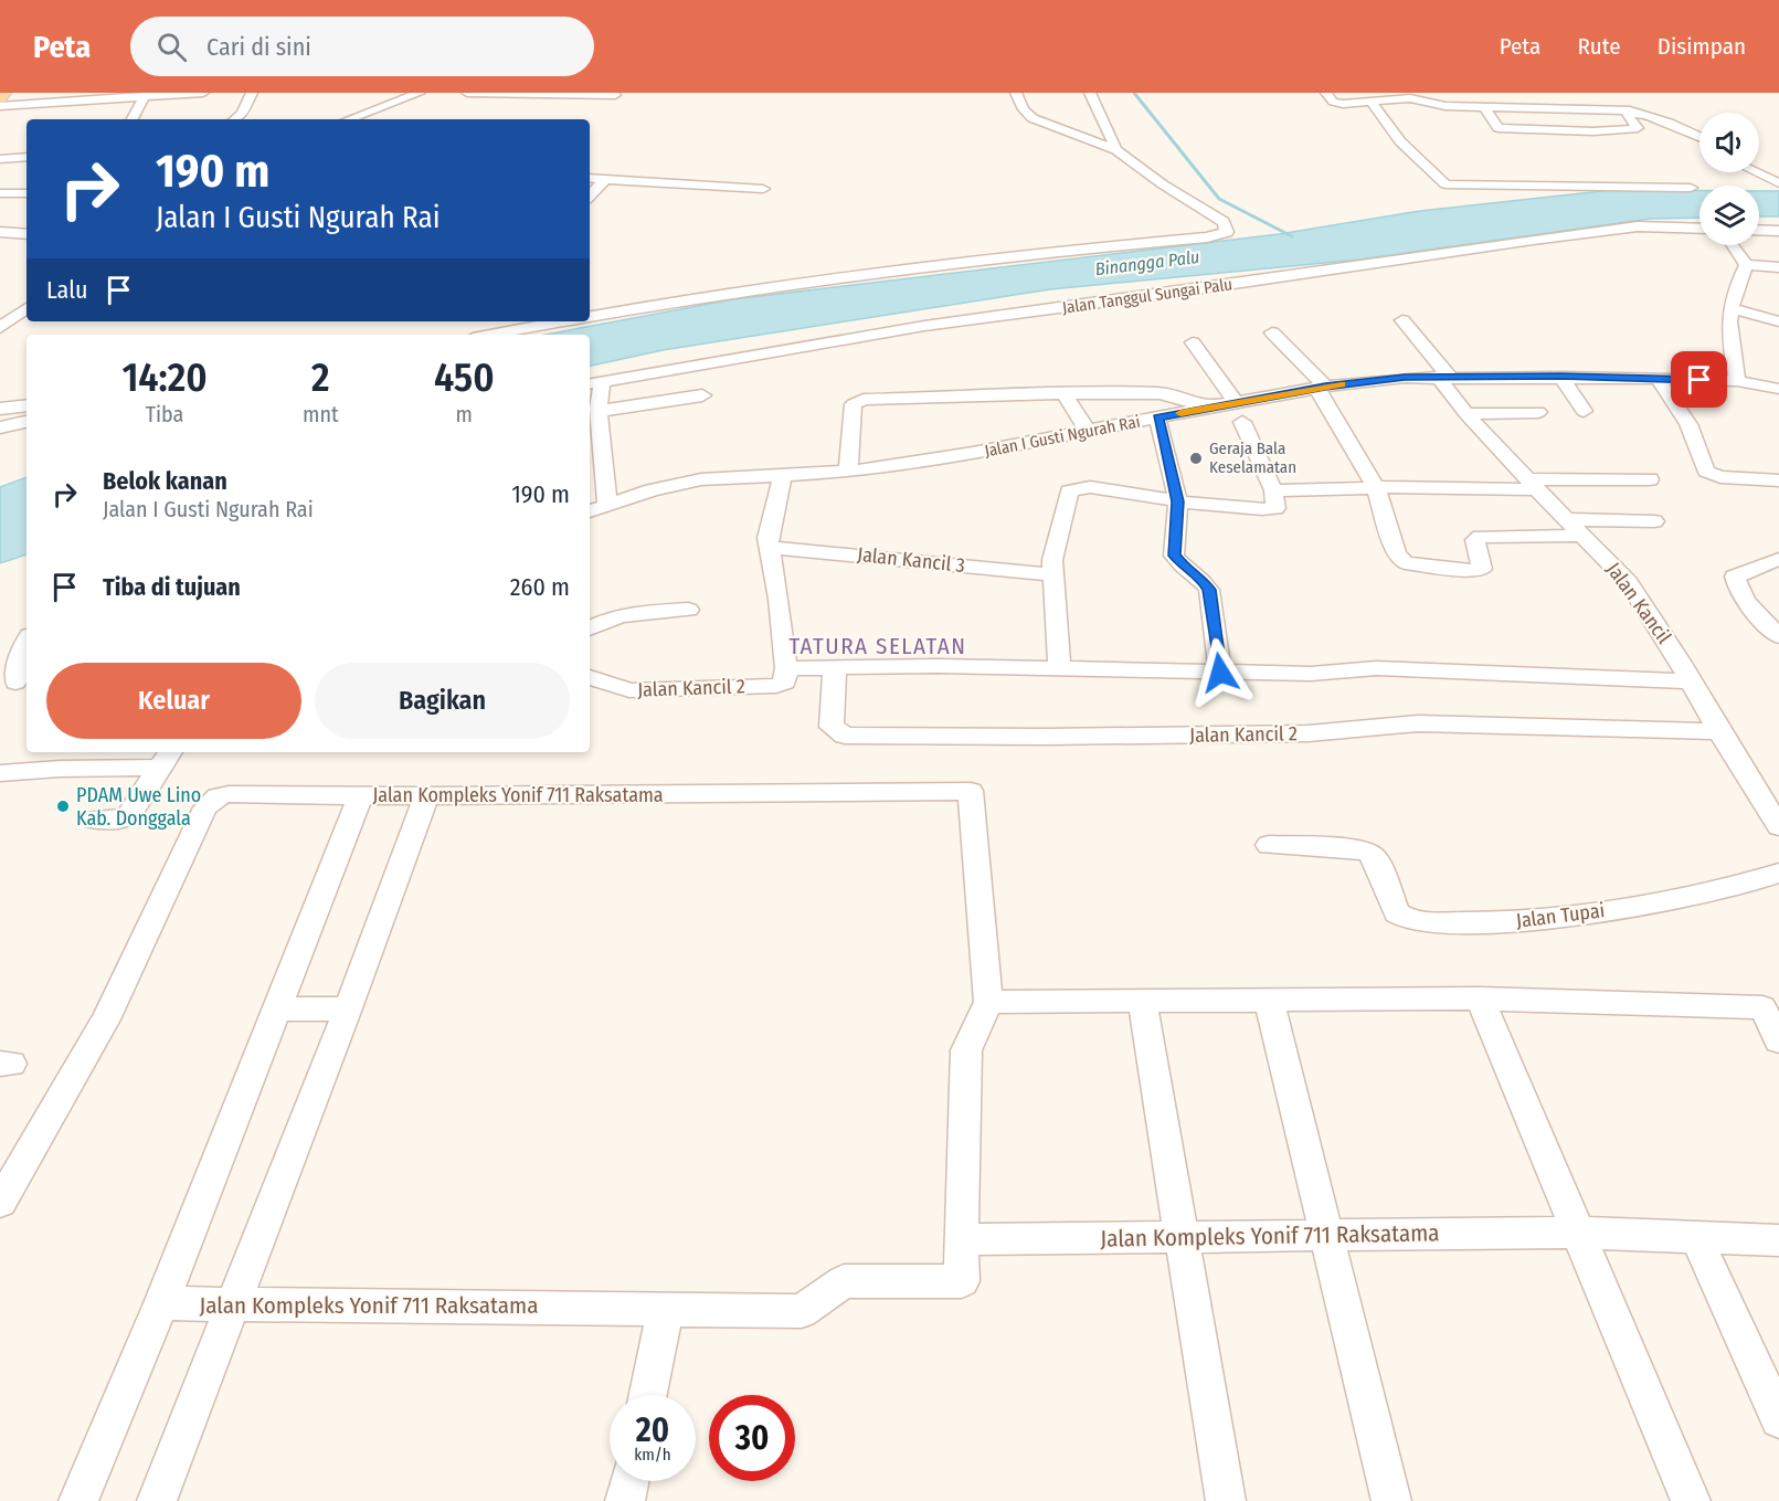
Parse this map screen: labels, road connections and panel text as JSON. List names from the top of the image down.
{
  "streets": {
    "street": [
      "Jalan Tanggul Sungai Palu",
      "Jalan I Gusti Ngurah Rai",
      "Jalan Kancil 3",
      "Jalan Kancil",
      "Jalan Kancil 2",
      "Jalan Kompleks Yonif 711 Raksatama",
      "Jalan Tupai"
    ]
  },
  "crossings": [
    ["Jalan I Gusti Ngurah Rai", "Jalan Kancil"],
    ["Jalan Kancil", "Jalan Kancil 2"]
  ],
  "districts": ["TATURA SELATAN"],
  "water": ["Binangga Palu"],
  "places": ["Geraja Bala Keselamatan", "PDAM Uwe Lino Kab. Donggala"],
  "page": {
    "header": "Peta",
    "search": "Cari di sini",
    "nav": ["Peta", "Rute", "Disimpan"],
    "turn": ["190 m", "Jalan I Gusti Ngurah Rai"],
    "then": "Lalu",
    "eta": [
      "14:20",
      "Tiba",
      "2",
      "mnt",
      "450",
      "m"
    ],
    "list": [
      {
        "name": "Belok kanan",
        "note": "Jalan I Gusti Ngurah Rai",
        "value": "190 m"
      },
      {
        "name": "Tiba di tujuan",
        "value": "260 m"
      }
    ],
    "buttons": ["Keluar", "Bagikan"],
    "speed": "20 km/h",
    "limit": "30"
  }
}
